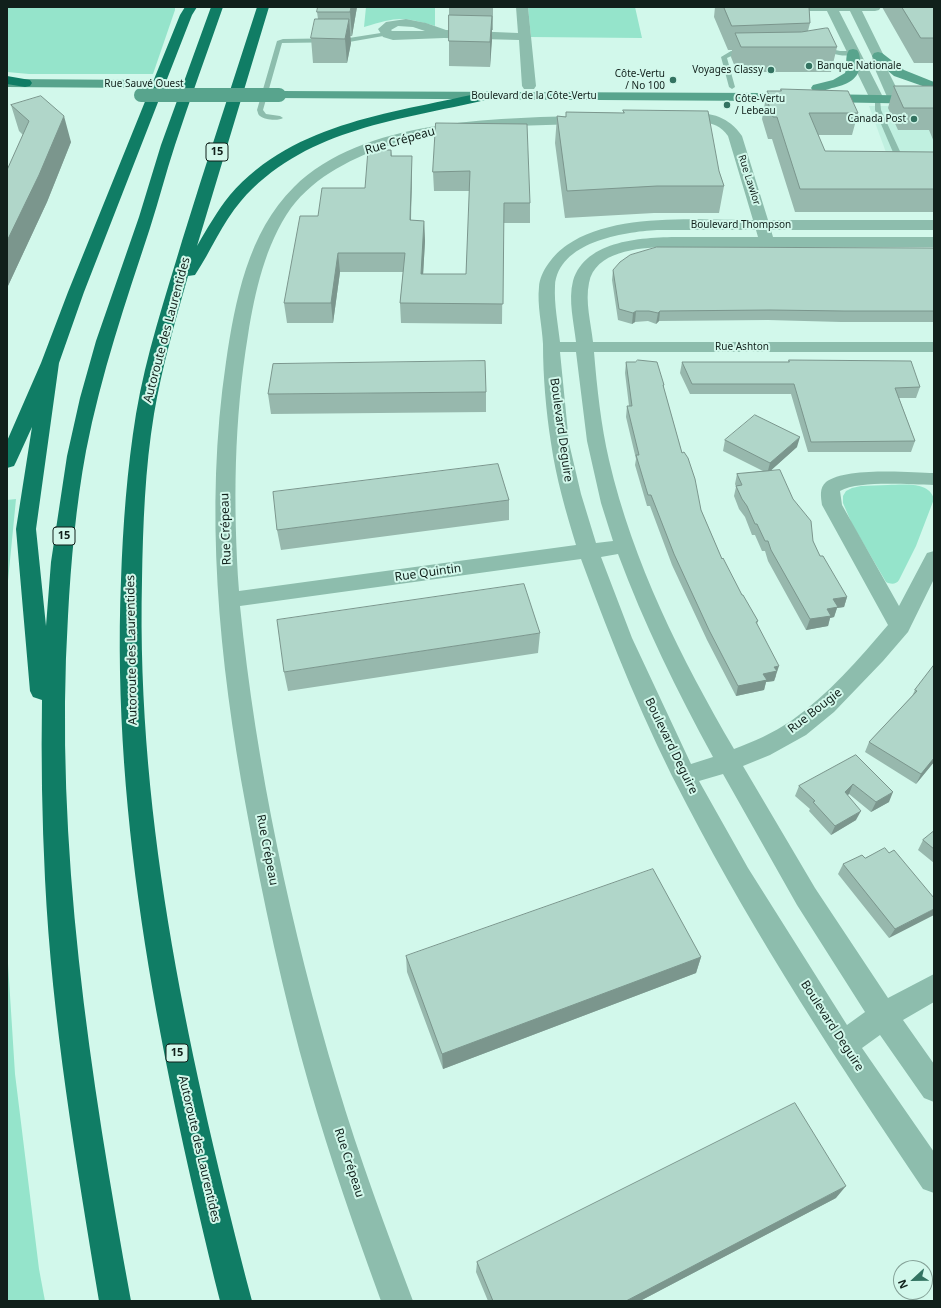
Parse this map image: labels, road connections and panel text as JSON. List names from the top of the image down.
{
  "streets": {
    "highway": ["15", "Autoroute des Laurentides"],
    "main road": ["Rue Sauvé Ouest", "Boulevard de la Côte-Vertu"],
    "street": [
      "Rue Crépeau",
      "Rue Lawlor",
      "Boulevard Thompson",
      "Rue Ashton",
      "Boulevard Deguire",
      "Rue Quintin",
      "Rue Bougie"
    ]
  },
  "crossings": [
    ["Rue Sauvé Ouest", "Boulevard de la Côte-Vertu"],
    ["Rue Crépeau", "Rue Quintin"],
    ["Rue Lawlor", "Boulevard Thompson"],
    ["Boulevard Thompson", "Rue Ashton"],
    ["Boulevard Thompson", "Boulevard Deguire"],
    ["Rue Ashton", "Boulevard Deguire"],
    ["Boulevard Deguire", "Rue Quintin"],
    ["Boulevard Deguire", "Rue Bougie"]
  ],
  "places": [
    "Banque Nationale",
    "Voyages Classy",
    "Côte-Vertu / No 100",
    "Côte-Vertu / Lebeau",
    "Canada Post"
  ],
  "north": "left"
}
